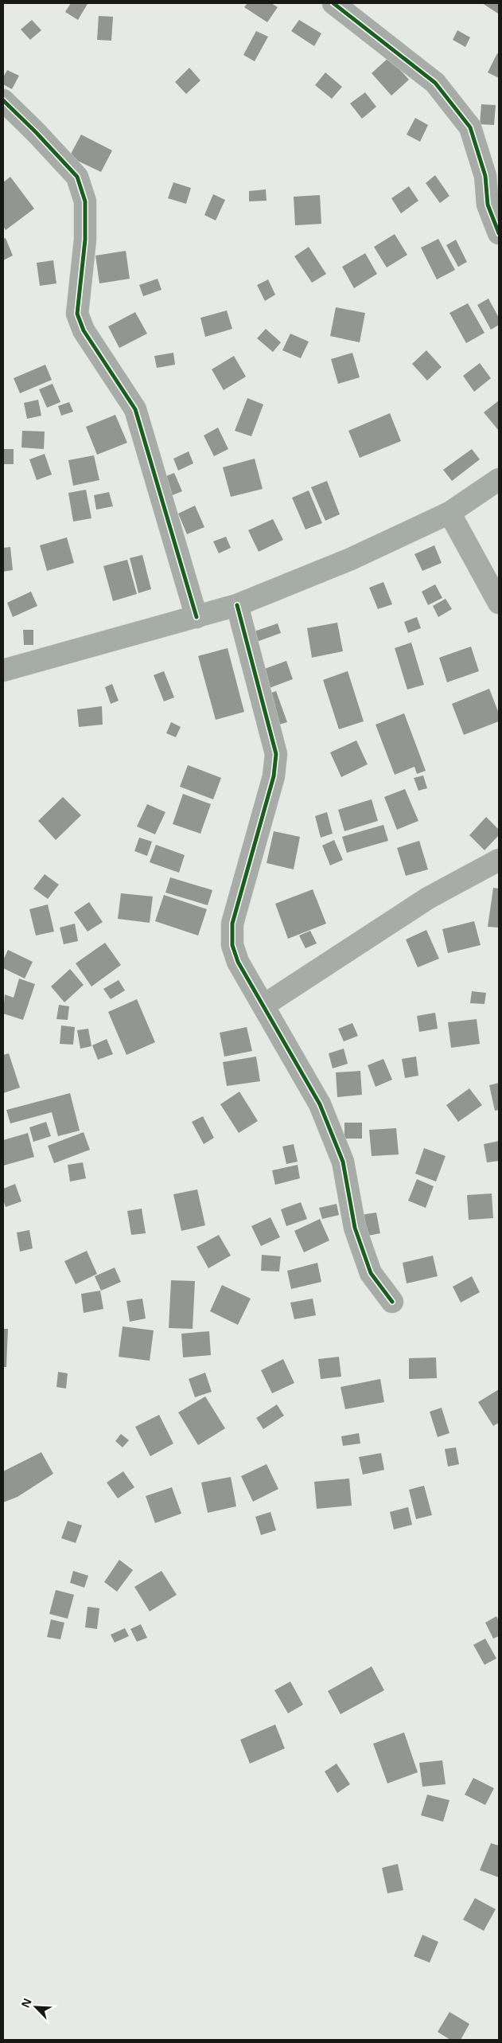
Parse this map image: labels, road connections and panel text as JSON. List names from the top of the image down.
{
  "north": "top left"
}
